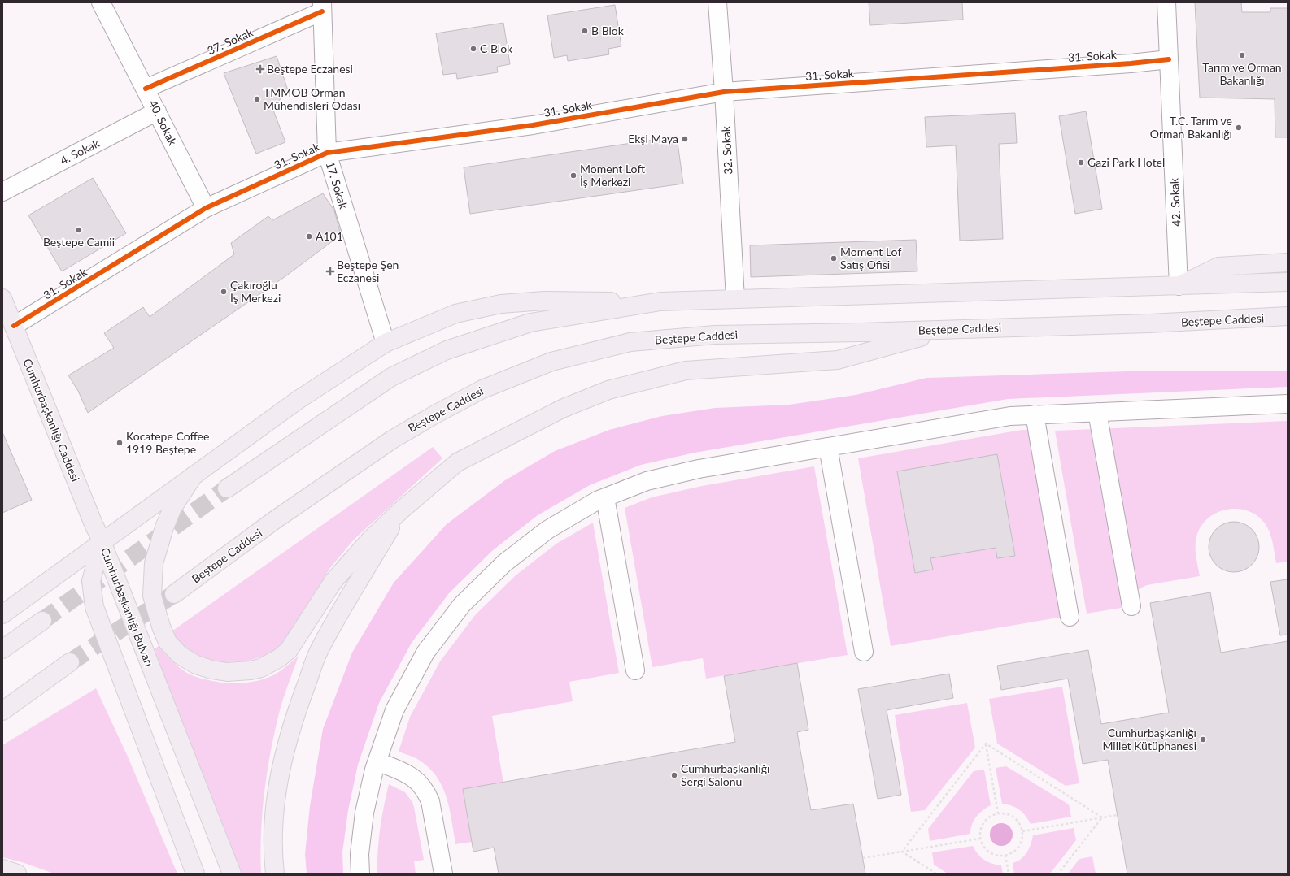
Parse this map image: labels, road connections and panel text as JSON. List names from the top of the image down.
{
  "streets": {
    "main road": ["Beştepe Caddesi", "Cumhurbaşkanlığı Caddesi", "Cumhurbaşkanlığı Bulvarı"],
    "street": [
      "37. Sokak",
      "31. Sokak",
      "40. Sokak",
      "32. Sokak",
      "4. Sokak",
      "17. Sokak",
      "42. Sokak"
    ]
  },
  "crossings": [
    ["37. Sokak", "40. Sokak"],
    ["37. Sokak", "17. Sokak"],
    ["31. Sokak", "40. Sokak"],
    ["31. Sokak", "32. Sokak"],
    ["31. Sokak", "17. Sokak"],
    ["31. Sokak", "42. Sokak"],
    ["31. Sokak", "Cumhurbaşkanlığı Caddesi"],
    ["40. Sokak", "4. Sokak"],
    ["Cumhurbaşkanlığı Caddesi", "Cumhurbaşkanlığı Bulvarı"]
  ],
  "places": {
    "other": [
      "B Blok",
      "C Blok",
      "Tarım ve Orman Bakanlığı",
      "TMMOB Orman Mühendisleri Odası",
      "T.C. Tarım ve Orman Bakanlığı",
      "Ekşi Maya",
      "Gazi Park Hotel",
      "Moment Loft İş Merkezi",
      "Beştepe Camii",
      "A101",
      "Moment Lof Satış Ofisi",
      "Çakıroğlu İş Merkezi",
      "Kocatepe Coffee 1919 Beştepe",
      "Cumhurbaşkanlığı Millet Kütüphanesi",
      "Cumhurbaşkanlığı Sergi Salonu"
    ],
    "health": ["Beştepe Eczanesi", "Beştepe Şen Eczanesi"]
  }
}
